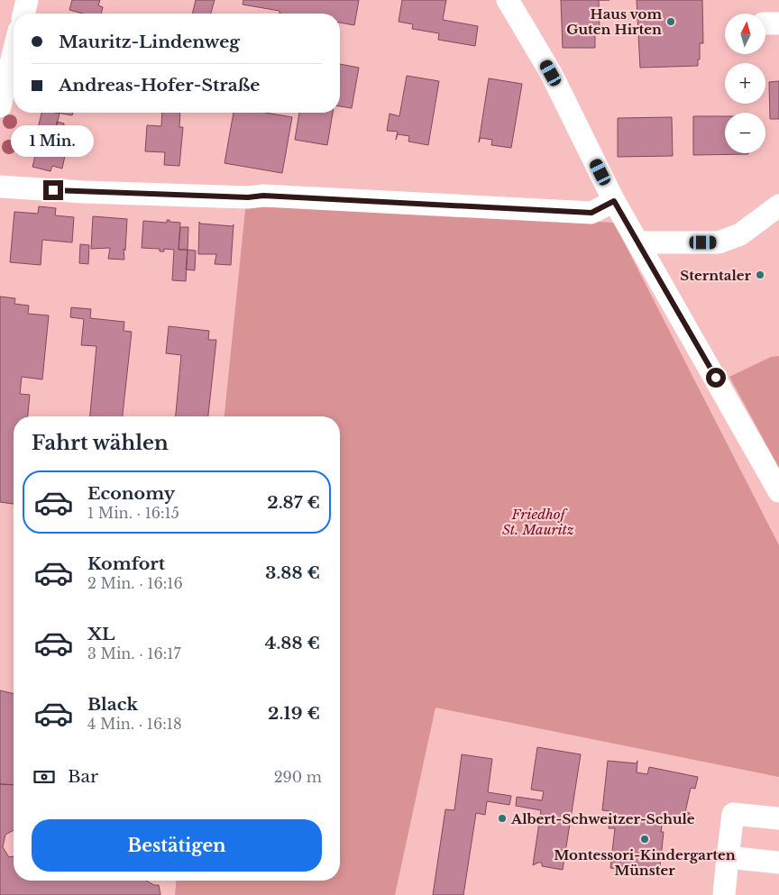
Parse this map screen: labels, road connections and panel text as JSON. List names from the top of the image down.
{
  "parks": ["Friedhof St. Mauritz"],
  "places": [
    "Haus vom Guten Hirten",
    "Sterntaler",
    "Albert-Schweitzer-Schule",
    "Montessori-Kindergarten Münster"
  ],
  "north": "top",
  "page": {
    "map_buttons": ["+", "−"],
    "banner": ["Mauritz-Lindenweg", "Andreas-Hofer-Straße"],
    "bubble": "1 Min.",
    "heading": "Fahrt wählen",
    "list": [
      {
        "name": "Economy",
        "note": "1 Min. · 16:15",
        "value": "2.87 €"
      },
      {
        "name": "Komfort",
        "note": "2 Min. · 16:16",
        "value": "3.88 €"
      },
      {
        "name": "XL",
        "note": "3 Min. · 16:17",
        "value": "4.88 €"
      },
      {
        "name": "Black",
        "note": "4 Min. · 16:18",
        "value": "2.19 €"
      }
    ],
    "pay": ["Bar", "290 m"],
    "buttons": "Bestätigen"
  }
}
